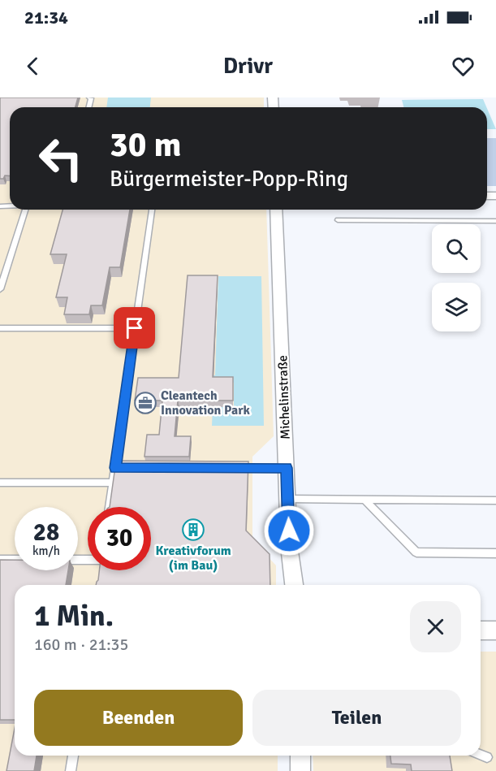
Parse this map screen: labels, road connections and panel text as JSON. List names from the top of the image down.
{
  "streets": {
    "street": ["Michelinstraße"]
  },
  "places": {
    "office": ["Cleantech Innovation Park"],
    "building": ["Kreativforum (im Bau)"]
  },
  "page": {
    "status": "21:34",
    "header": "Drivr",
    "turn": ["30 m", "Bürgermeister-Popp-Ring"],
    "speed": "28 km/h",
    "limit": "30",
    "heading": ["1 Min.", "160 m · 21:35"],
    "buttons": ["Beenden", "Teilen"]
  }
}
